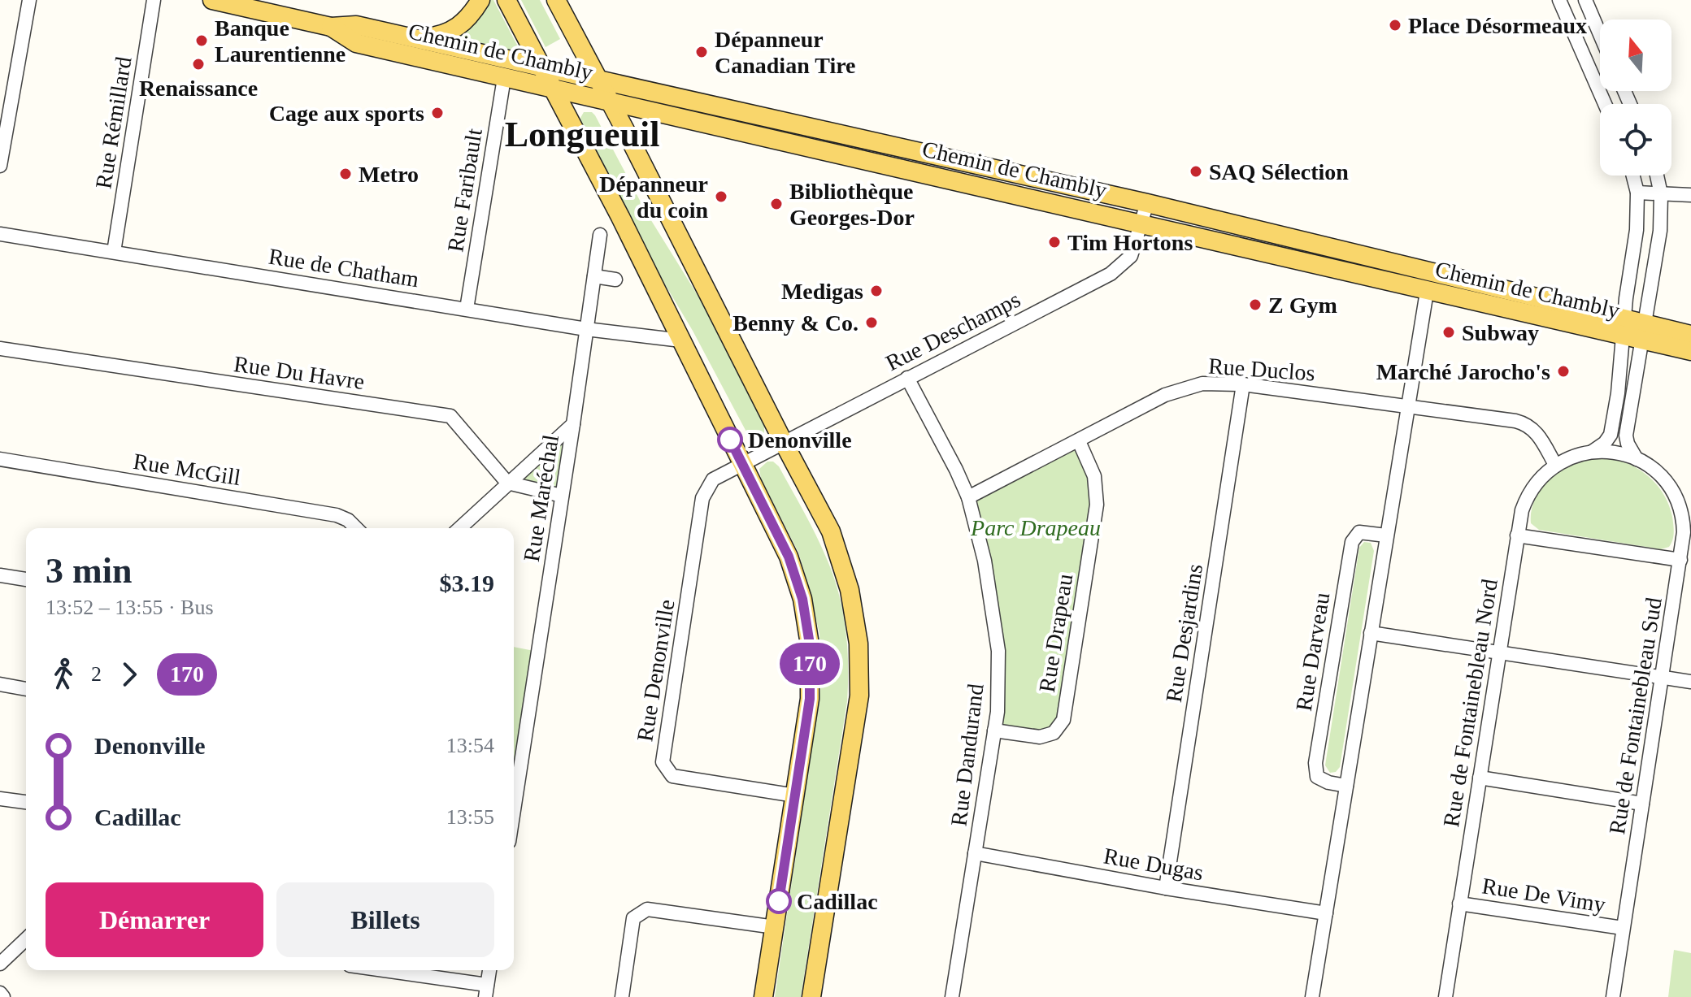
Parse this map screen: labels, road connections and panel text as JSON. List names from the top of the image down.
{
  "streets": {
    "main road": ["Chemin de Chambly"],
    "street": [
      "Rue Rémillard",
      "Rue Faribault",
      "Rue de Chatham",
      "Rue Deschamps",
      "Rue Duclos",
      "Rue Du Havre",
      "Rue McGill",
      "Rue Maréchal",
      "Rue Drapeau",
      "Rue Desjardins",
      "Rue Darveau",
      "Rue Denonville",
      "Rue de Fontainebleau Nord",
      "Rue de Fontainebleau Sud",
      "Rue Dandurand",
      "Rue Dugas",
      "Rue De Vimy"
    ]
  },
  "crossings": [
    ["Chemin de Chambly", "Rue Faribault"],
    ["Chemin de Chambly", "Rue Deschamps"],
    ["Rue Rémillard", "Rue de Chatham"],
    ["Rue Faribault", "Rue de Chatham"],
    ["Rue de Chatham", "Rue Maréchal"],
    ["Rue Deschamps", "Rue Denonville"],
    ["Rue Deschamps", "Rue Dandurand"],
    ["Rue Duclos", "Rue Drapeau"],
    ["Rue Duclos", "Rue Desjardins"],
    ["Rue Duclos", "Rue de Fontainebleau Nord"],
    ["Rue Duclos", "Rue Dandurand"],
    ["Rue Drapeau", "Rue Dandurand"],
    ["Rue Desjardins", "Rue Dugas"],
    ["Rue de Fontainebleau Nord", "Rue De Vimy"],
    ["Rue de Fontainebleau Sud", "Rue De Vimy"],
    ["Rue Dandurand", "Rue Dugas"]
  ],
  "districts": ["Longueuil"],
  "parks": ["Parc Drapeau"],
  "places": [
    "Place Désormeaux",
    "Banque Laurentienne",
    "Dépanneur Canadian Tire",
    "Renaissance",
    "Cage aux sports",
    "SAQ Sélection",
    "Metro",
    "Dépanneur du coin",
    "Bibliothèque Georges-Dor",
    "Tim Hortons",
    "Medigas",
    "Z Gym",
    "Benny & Co.",
    "Subway",
    "Marché Jarocho's",
    "Denonville",
    "Cadillac"
  ],
  "lines": ["bus line 170"],
  "north": "top",
  "page": {
    "on_map": "170",
    "heading": ["3 min", "13:52 – 13:55 · Bus", "$3.19"],
    "legs": ["2", "170"],
    "list": [
      {
        "name": "Denonville",
        "value": "13:54"
      },
      {
        "name": "Cadillac",
        "value": "13:55"
      }
    ],
    "buttons": ["Démarrer", "Billets"]
  }
}
